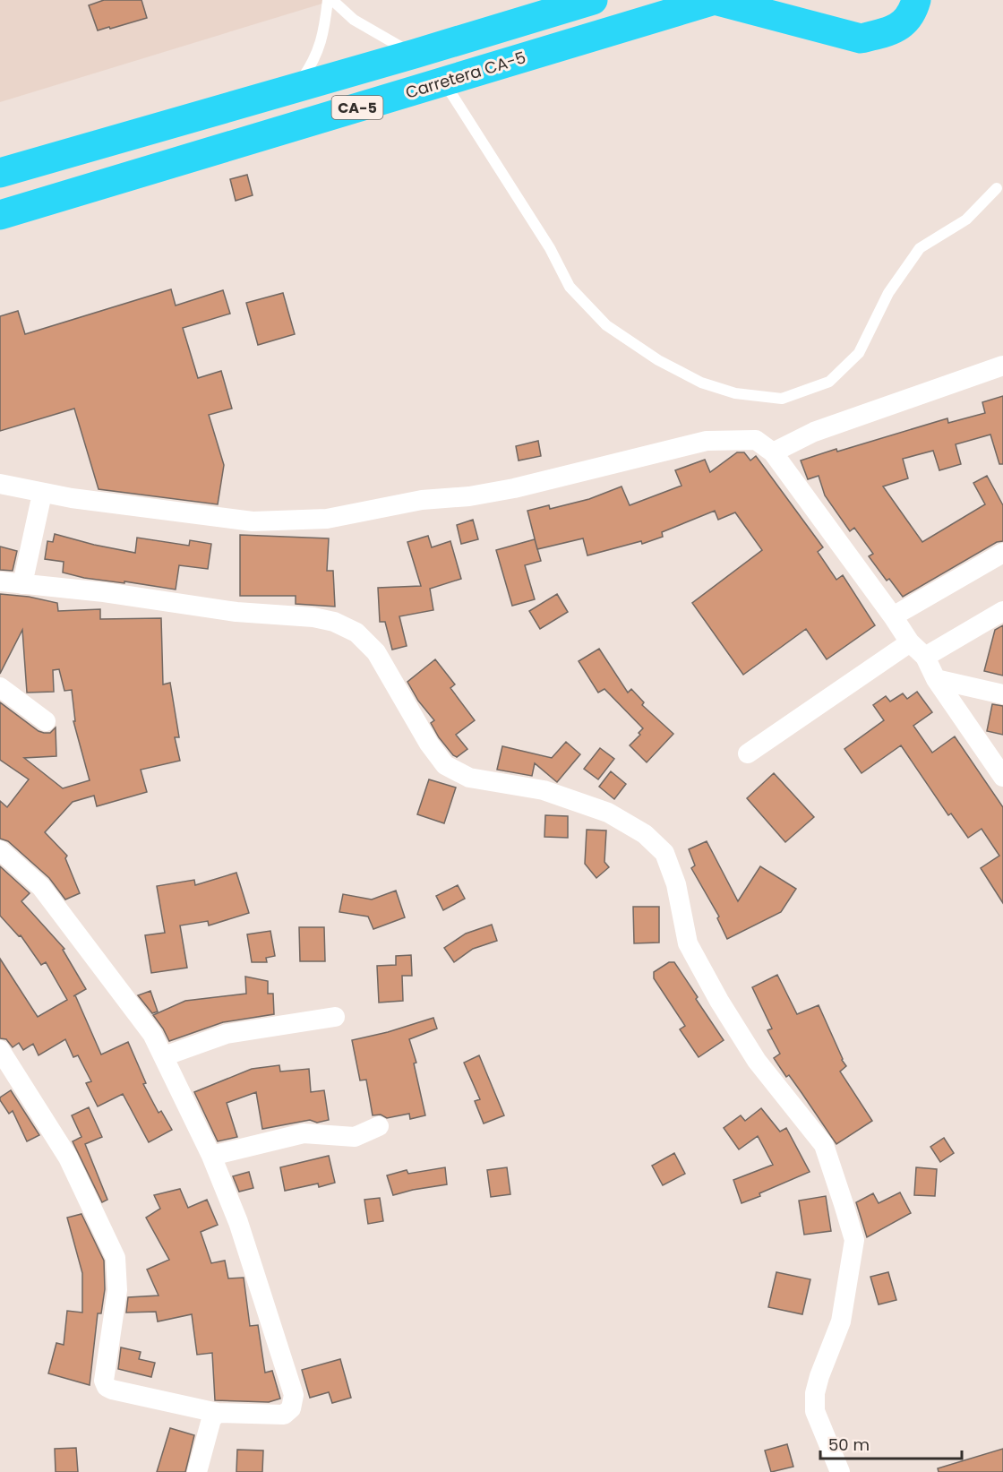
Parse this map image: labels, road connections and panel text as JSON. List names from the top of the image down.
{
  "streets": {
    "highway": ["Carretera CA-5", "CA-5"]
  },
  "scale_bar": "50 m"
}
